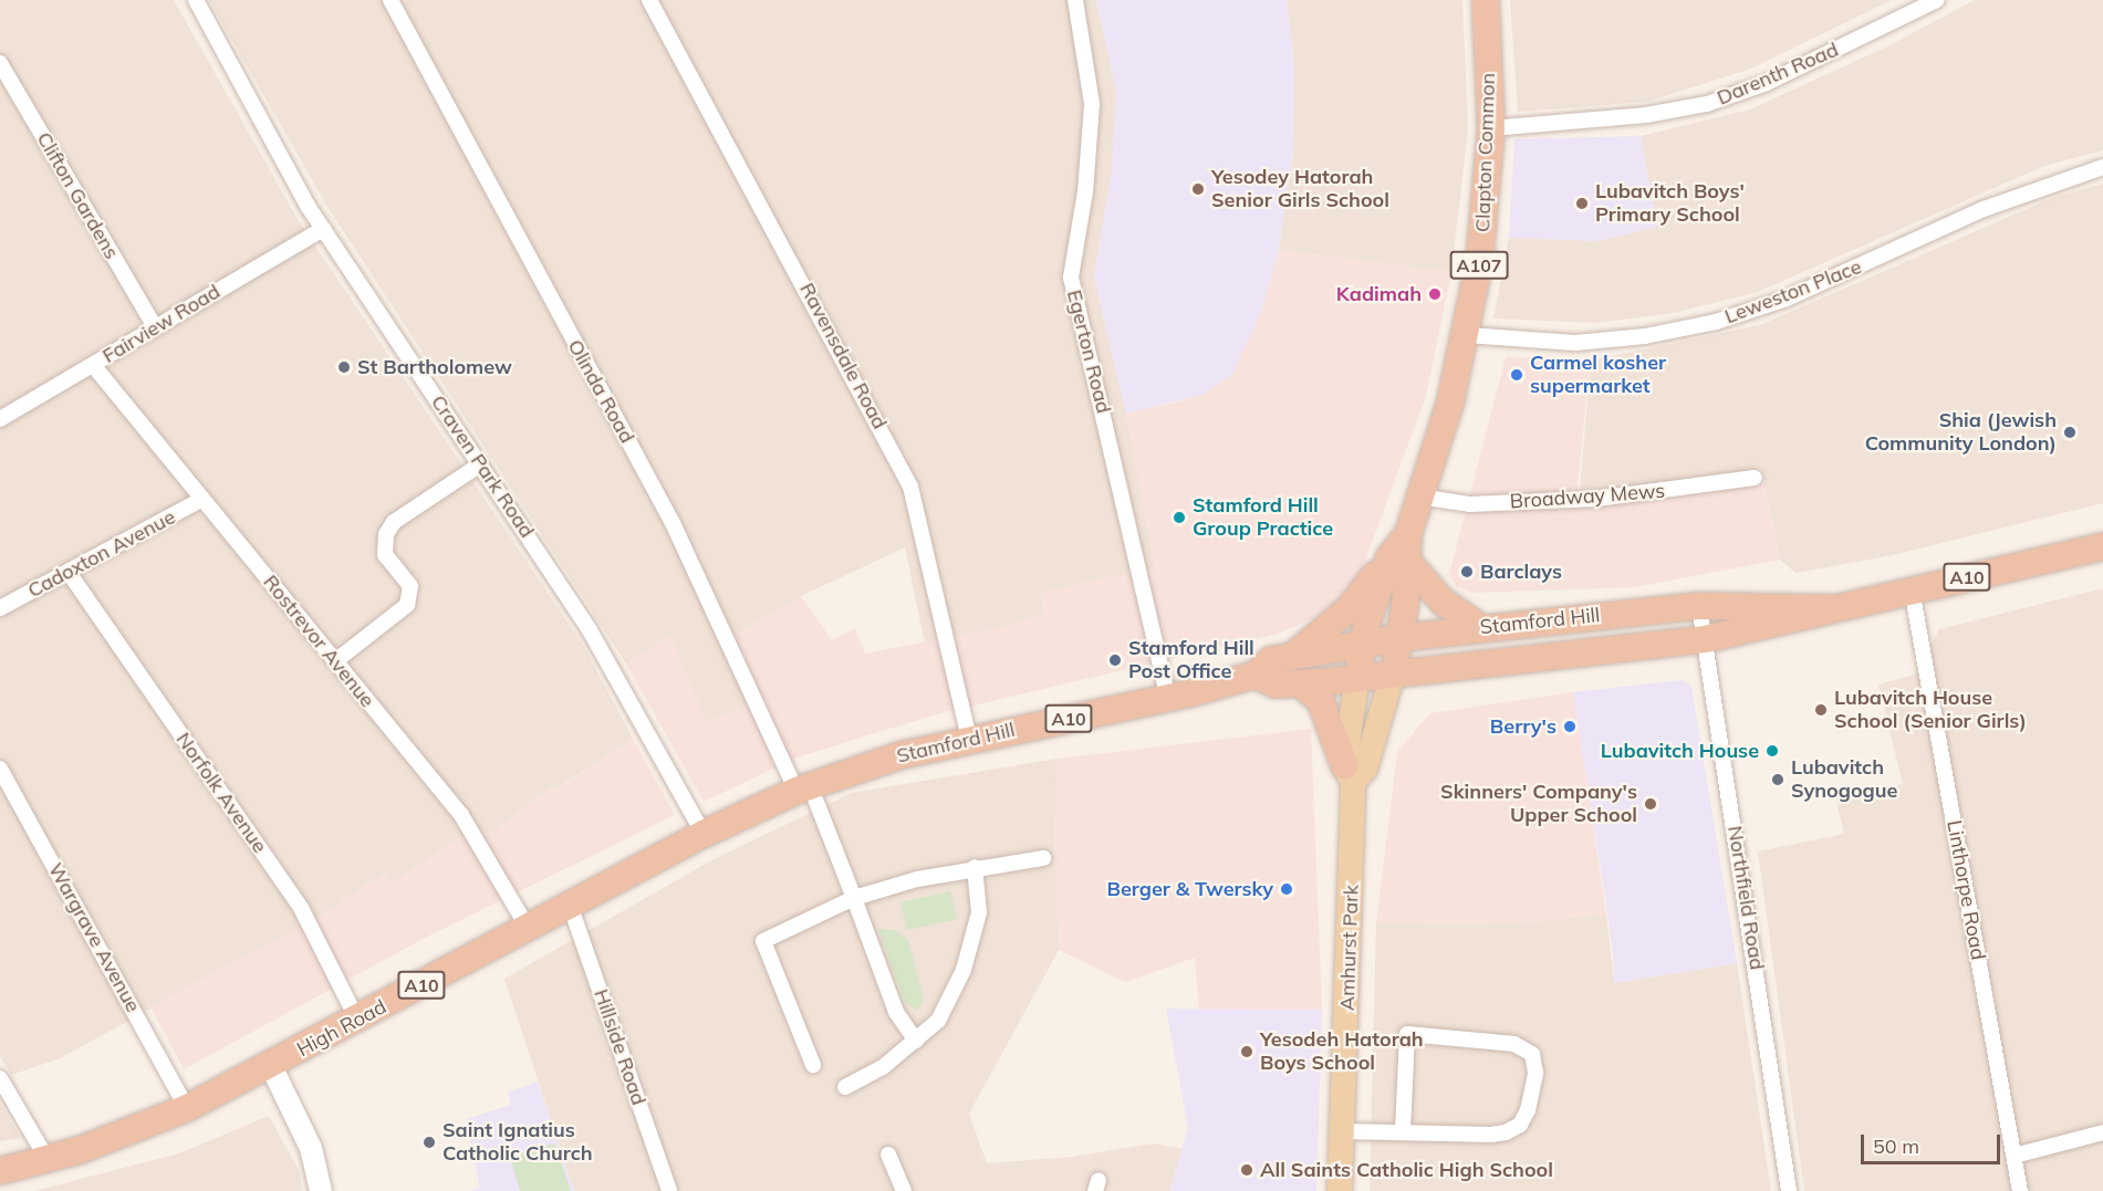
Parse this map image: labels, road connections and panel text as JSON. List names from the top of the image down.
{
  "streets": {
    "highway": [
      "Clapton Common",
      "A107",
      "A10",
      "Stamford Hill",
      "High Road"
    ],
    "main road": ["Amhurst Park"],
    "street": [
      "Darenth Road",
      "Clifton Gardens",
      "Leweston Place",
      "Fairview Road",
      "Egerton Road",
      "Ravensdale Road",
      "Olinda Road",
      "Craven Park Road",
      "Broadway Mews",
      "Cadoxton Avenue",
      "Rostrevor Avenue",
      "Norfolk Avenue",
      "Linthorpe Road",
      "Northfield Road",
      "Wargrave Avenue",
      "Hillside Road"
    ]
  },
  "crossings": [
    ["Darenth Road", "Clapton Common"],
    ["Clapton Common", "A107"],
    ["Clapton Common", "Leweston Place"],
    ["Clapton Common", "Broadway Mews"],
    ["Clapton Common", "Stamford Hill"],
    ["Clapton Common", "Amhurst Park"],
    ["Clifton Gardens", "Fairview Road"],
    ["A107", "Stamford Hill"],
    ["A107", "Amhurst Park"],
    ["Fairview Road", "Craven Park Road"],
    ["Fairview Road", "Rostrevor Avenue"],
    ["Egerton Road", "Stamford Hill"],
    ["Ravensdale Road", "Stamford Hill"],
    ["Olinda Road", "Stamford Hill"],
    ["Craven Park Road", "Stamford Hill"],
    ["Craven Park Road", "High Road"],
    ["Cadoxton Avenue", "Rostrevor Avenue"],
    ["Cadoxton Avenue", "Norfolk Avenue"],
    ["Stamford Hill", "Linthorpe Road"],
    ["Stamford Hill", "Northfield Road"],
    ["Stamford Hill", "Amhurst Park"],
    ["Stamford Hill", "High Road"],
    ["Rostrevor Avenue", "High Road"],
    ["Norfolk Avenue", "High Road"],
    ["Wargrave Avenue", "High Road"],
    ["High Road", "Hillside Road"]
  ],
  "places": [
    "Yesodey Hatorah Senior Girls School",
    "Lubavitch Boys' Primary School",
    "Kadimah",
    "St Bartholomew",
    "Carmel kosher supermarket",
    "Shia (Jewish Community London)",
    "Stamford Hill Group Practice",
    "Barclays",
    "Stamford Hill Post Office",
    "Lubavitch House School (Senior Girls)",
    "Berry's",
    "Lubavitch House",
    "Lubavitch Synogogue",
    "Skinners' Company's Upper School",
    "Berger & Twersky",
    "Yesodeh Hatorah Boys School",
    "Saint Ignatius Catholic Church",
    "All Saints Catholic High School"
  ],
  "scale_bar": "50 m"
}
